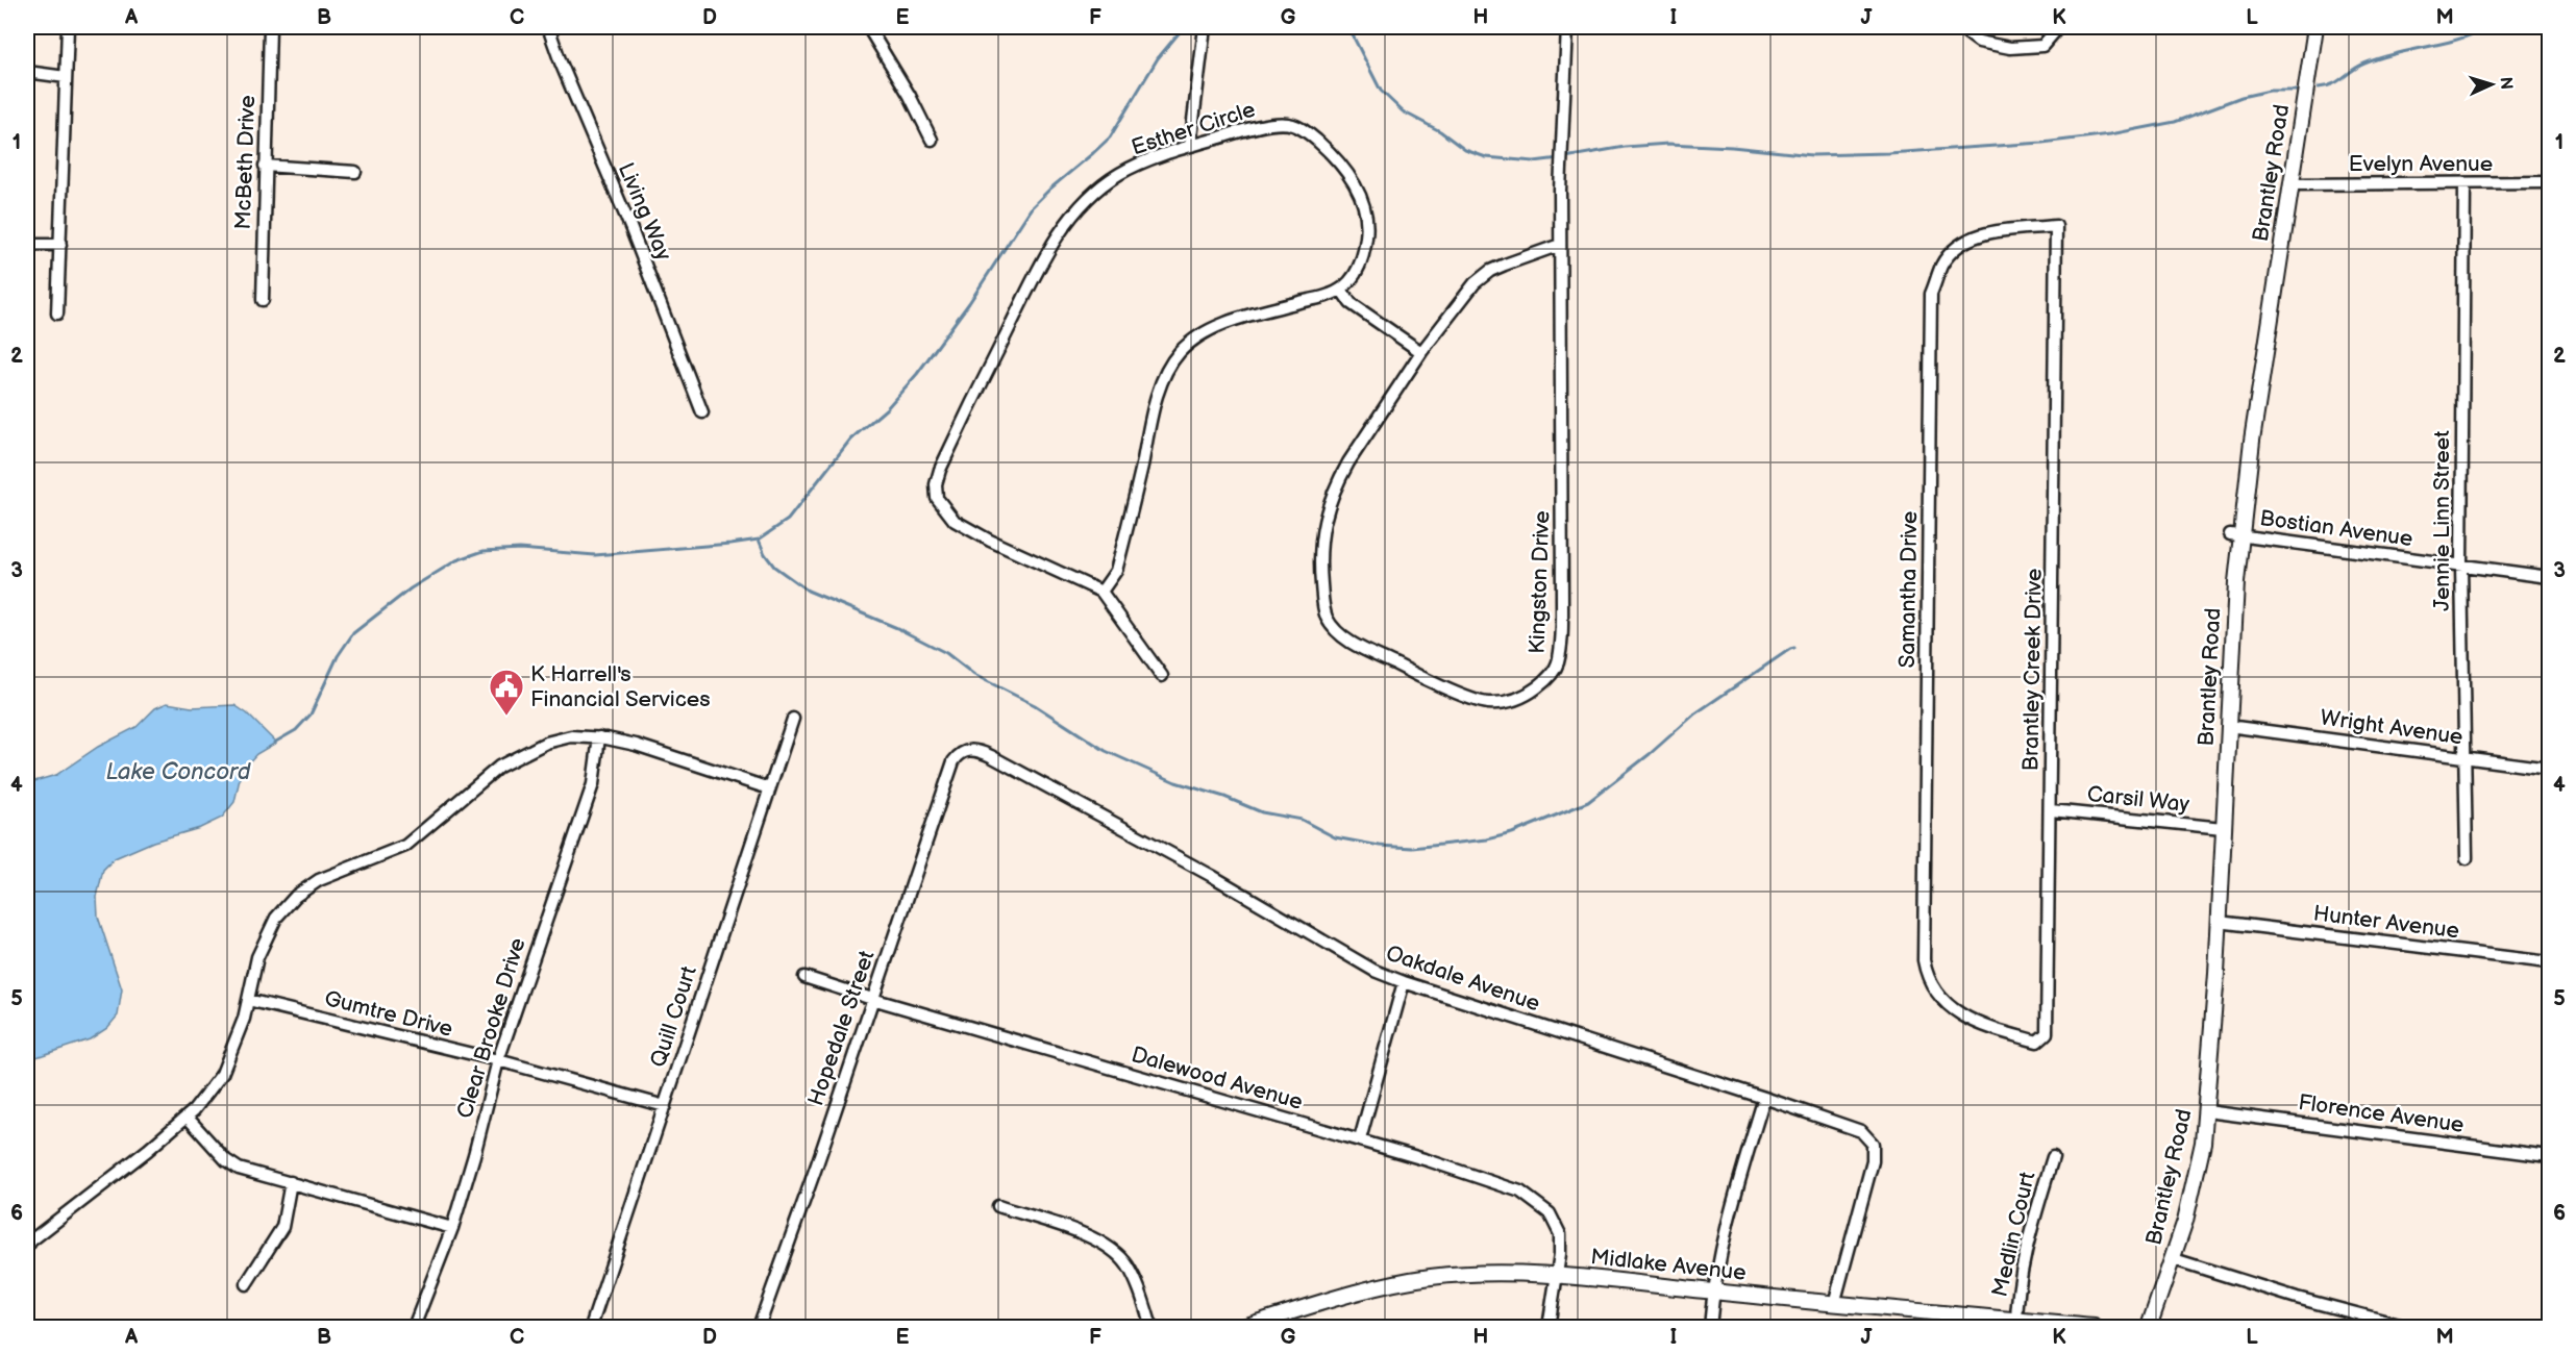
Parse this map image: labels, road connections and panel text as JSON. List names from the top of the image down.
{
  "streets": {
    "street": [
      "Esther Circle",
      "McBeth Drive",
      "Evelyn Avenue",
      "Brantley Road",
      "Living Way",
      "Jennie Linn Street",
      "Bostian Avenue",
      "Kingston Drive",
      "Samantha Drive",
      "Brantley Creek Drive",
      "Wright Avenue",
      "Carsil Way",
      "Hunter Avenue",
      "Oakdale Avenue",
      "Gumtre Drive",
      "Quill Court",
      "Clear Brooke Drive",
      "Hopedale Street",
      "Dalewood Avenue",
      "Florence Avenue",
      "Medlin Court",
      "Midlake Avenue"
    ]
  },
  "crossings": [
    ["Evelyn Avenue", "Brantley Road"],
    ["Evelyn Avenue", "Jennie Linn Street"],
    ["Brantley Road", "Bostian Avenue"],
    ["Brantley Road", "Wright Avenue"],
    ["Brantley Road", "Carsil Way"],
    ["Brantley Road", "Hunter Avenue"],
    ["Brantley Road", "Florence Avenue"],
    ["Jennie Linn Street", "Bostian Avenue"],
    ["Jennie Linn Street", "Wright Avenue"],
    ["Samantha Drive", "Brantley Creek Drive"],
    ["Brantley Creek Drive", "Carsil Way"],
    ["Oakdale Avenue", "Hopedale Street"],
    ["Oakdale Avenue", "Midlake Avenue"],
    ["Gumtre Drive", "Quill Court"],
    ["Gumtre Drive", "Clear Brooke Drive"],
    ["Hopedale Street", "Dalewood Avenue"],
    ["Dalewood Avenue", "Midlake Avenue"],
    ["Medlin Court", "Midlake Avenue"]
  ],
  "water": ["Lake Concord"],
  "places": {
    "public building": ["K Harrell's Financial Services"]
  },
  "north": "right",
  "grid": {
    "columns": [
      "A",
      "B",
      "C",
      "D",
      "E",
      "F",
      "G",
      "H",
      "I",
      "J",
      "K",
      "L",
      "M"
    ],
    "rows": [
      "1",
      "2",
      "3",
      "4",
      "5",
      "6"
    ]
  }
}
